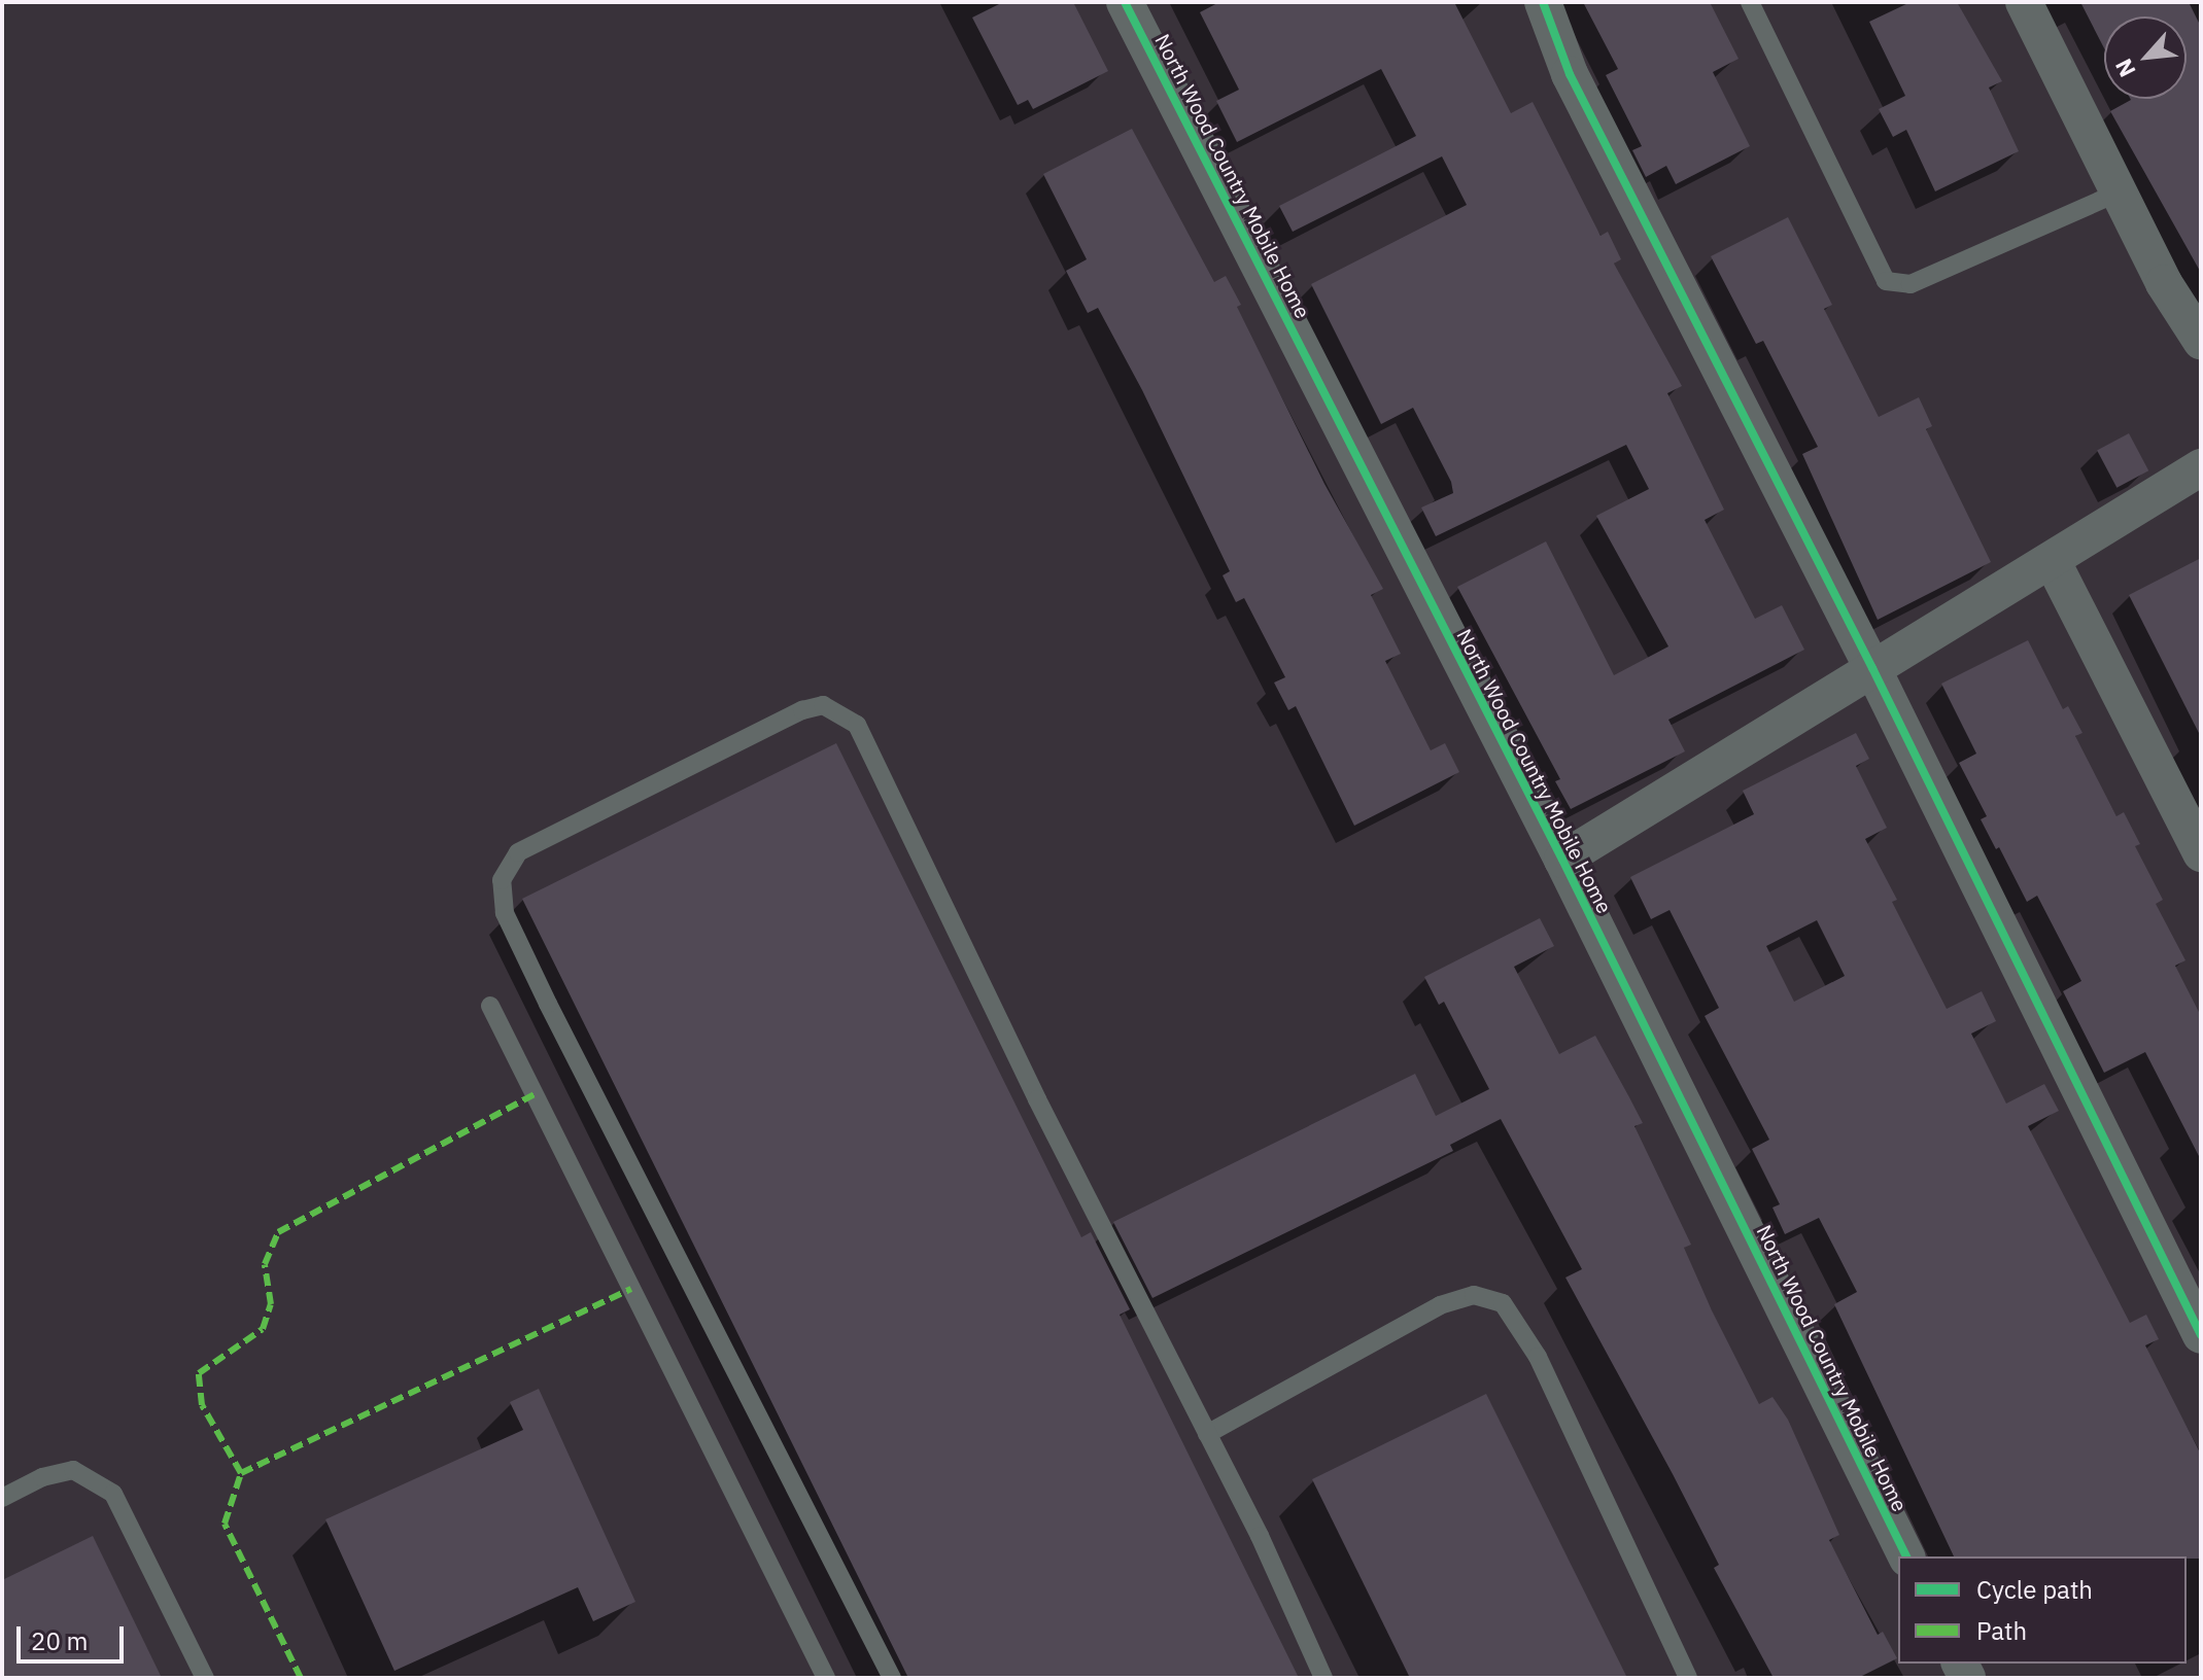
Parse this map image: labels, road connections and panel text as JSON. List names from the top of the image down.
{
  "streets": {
    "street": ["North Wood Country Mobile Home"]
  },
  "legend": ["Cycle path", "Path"],
  "scale_bar": "20 m",
  "north": "bottom left"
}
